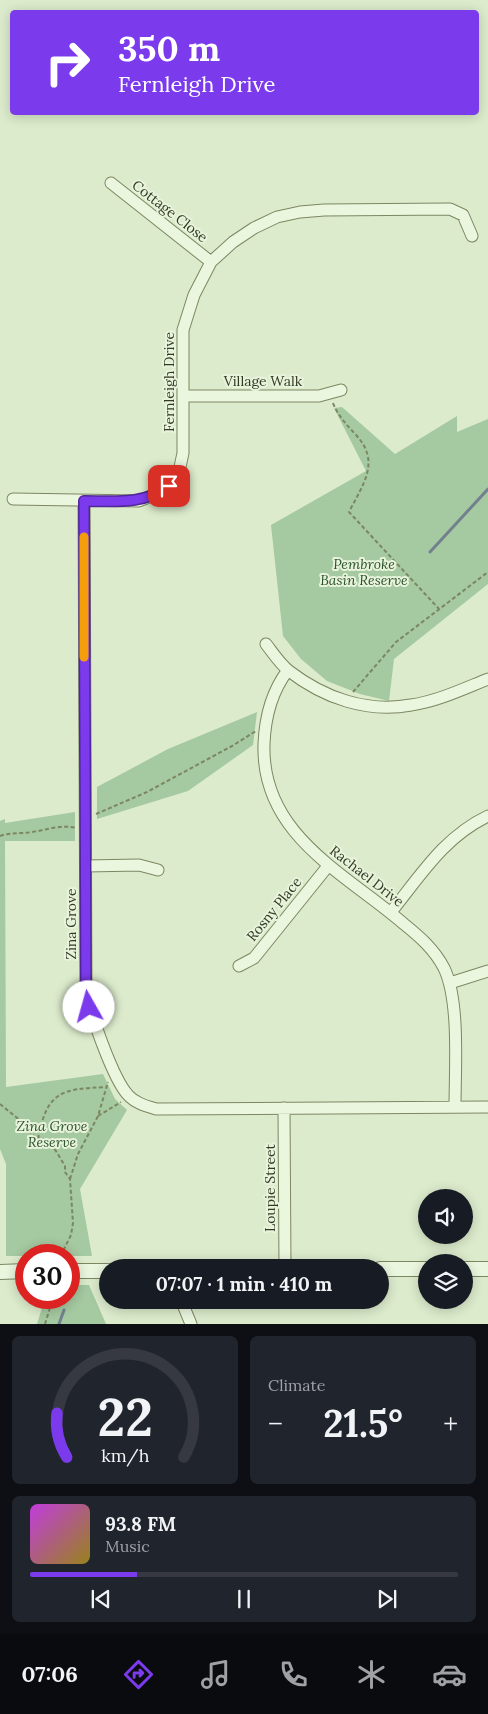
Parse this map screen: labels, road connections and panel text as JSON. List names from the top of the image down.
{
  "streets": {
    "street": [
      "Cottage Close",
      "Village Walk",
      "Fernleigh Drive",
      "Rachael Drive",
      "Rosny Place",
      "Zina Grove",
      "Loupie Street"
    ]
  },
  "crossings": [
    ["Cottage Close", "Fernleigh Drive"],
    ["Village Walk", "Fernleigh Drive"],
    ["Fernleigh Drive", "Zina Grove"],
    ["Rachael Drive", "Rosny Place"]
  ],
  "parks": ["Pembroke Basin Reserve", "Zina Grove Reserve"],
  "page": {
    "turn": ["350 m", "Fernleigh Drive"],
    "limit": "30",
    "trip": "07:07 · 1 min · 410 m",
    "tile": "Climate",
    "heat": ["−", "21.5°", "+"],
    "song": ["93.8 FM", "Music"],
    "tabs": "07:06",
    "gauge": ["22", "km/h"]
  }
}
